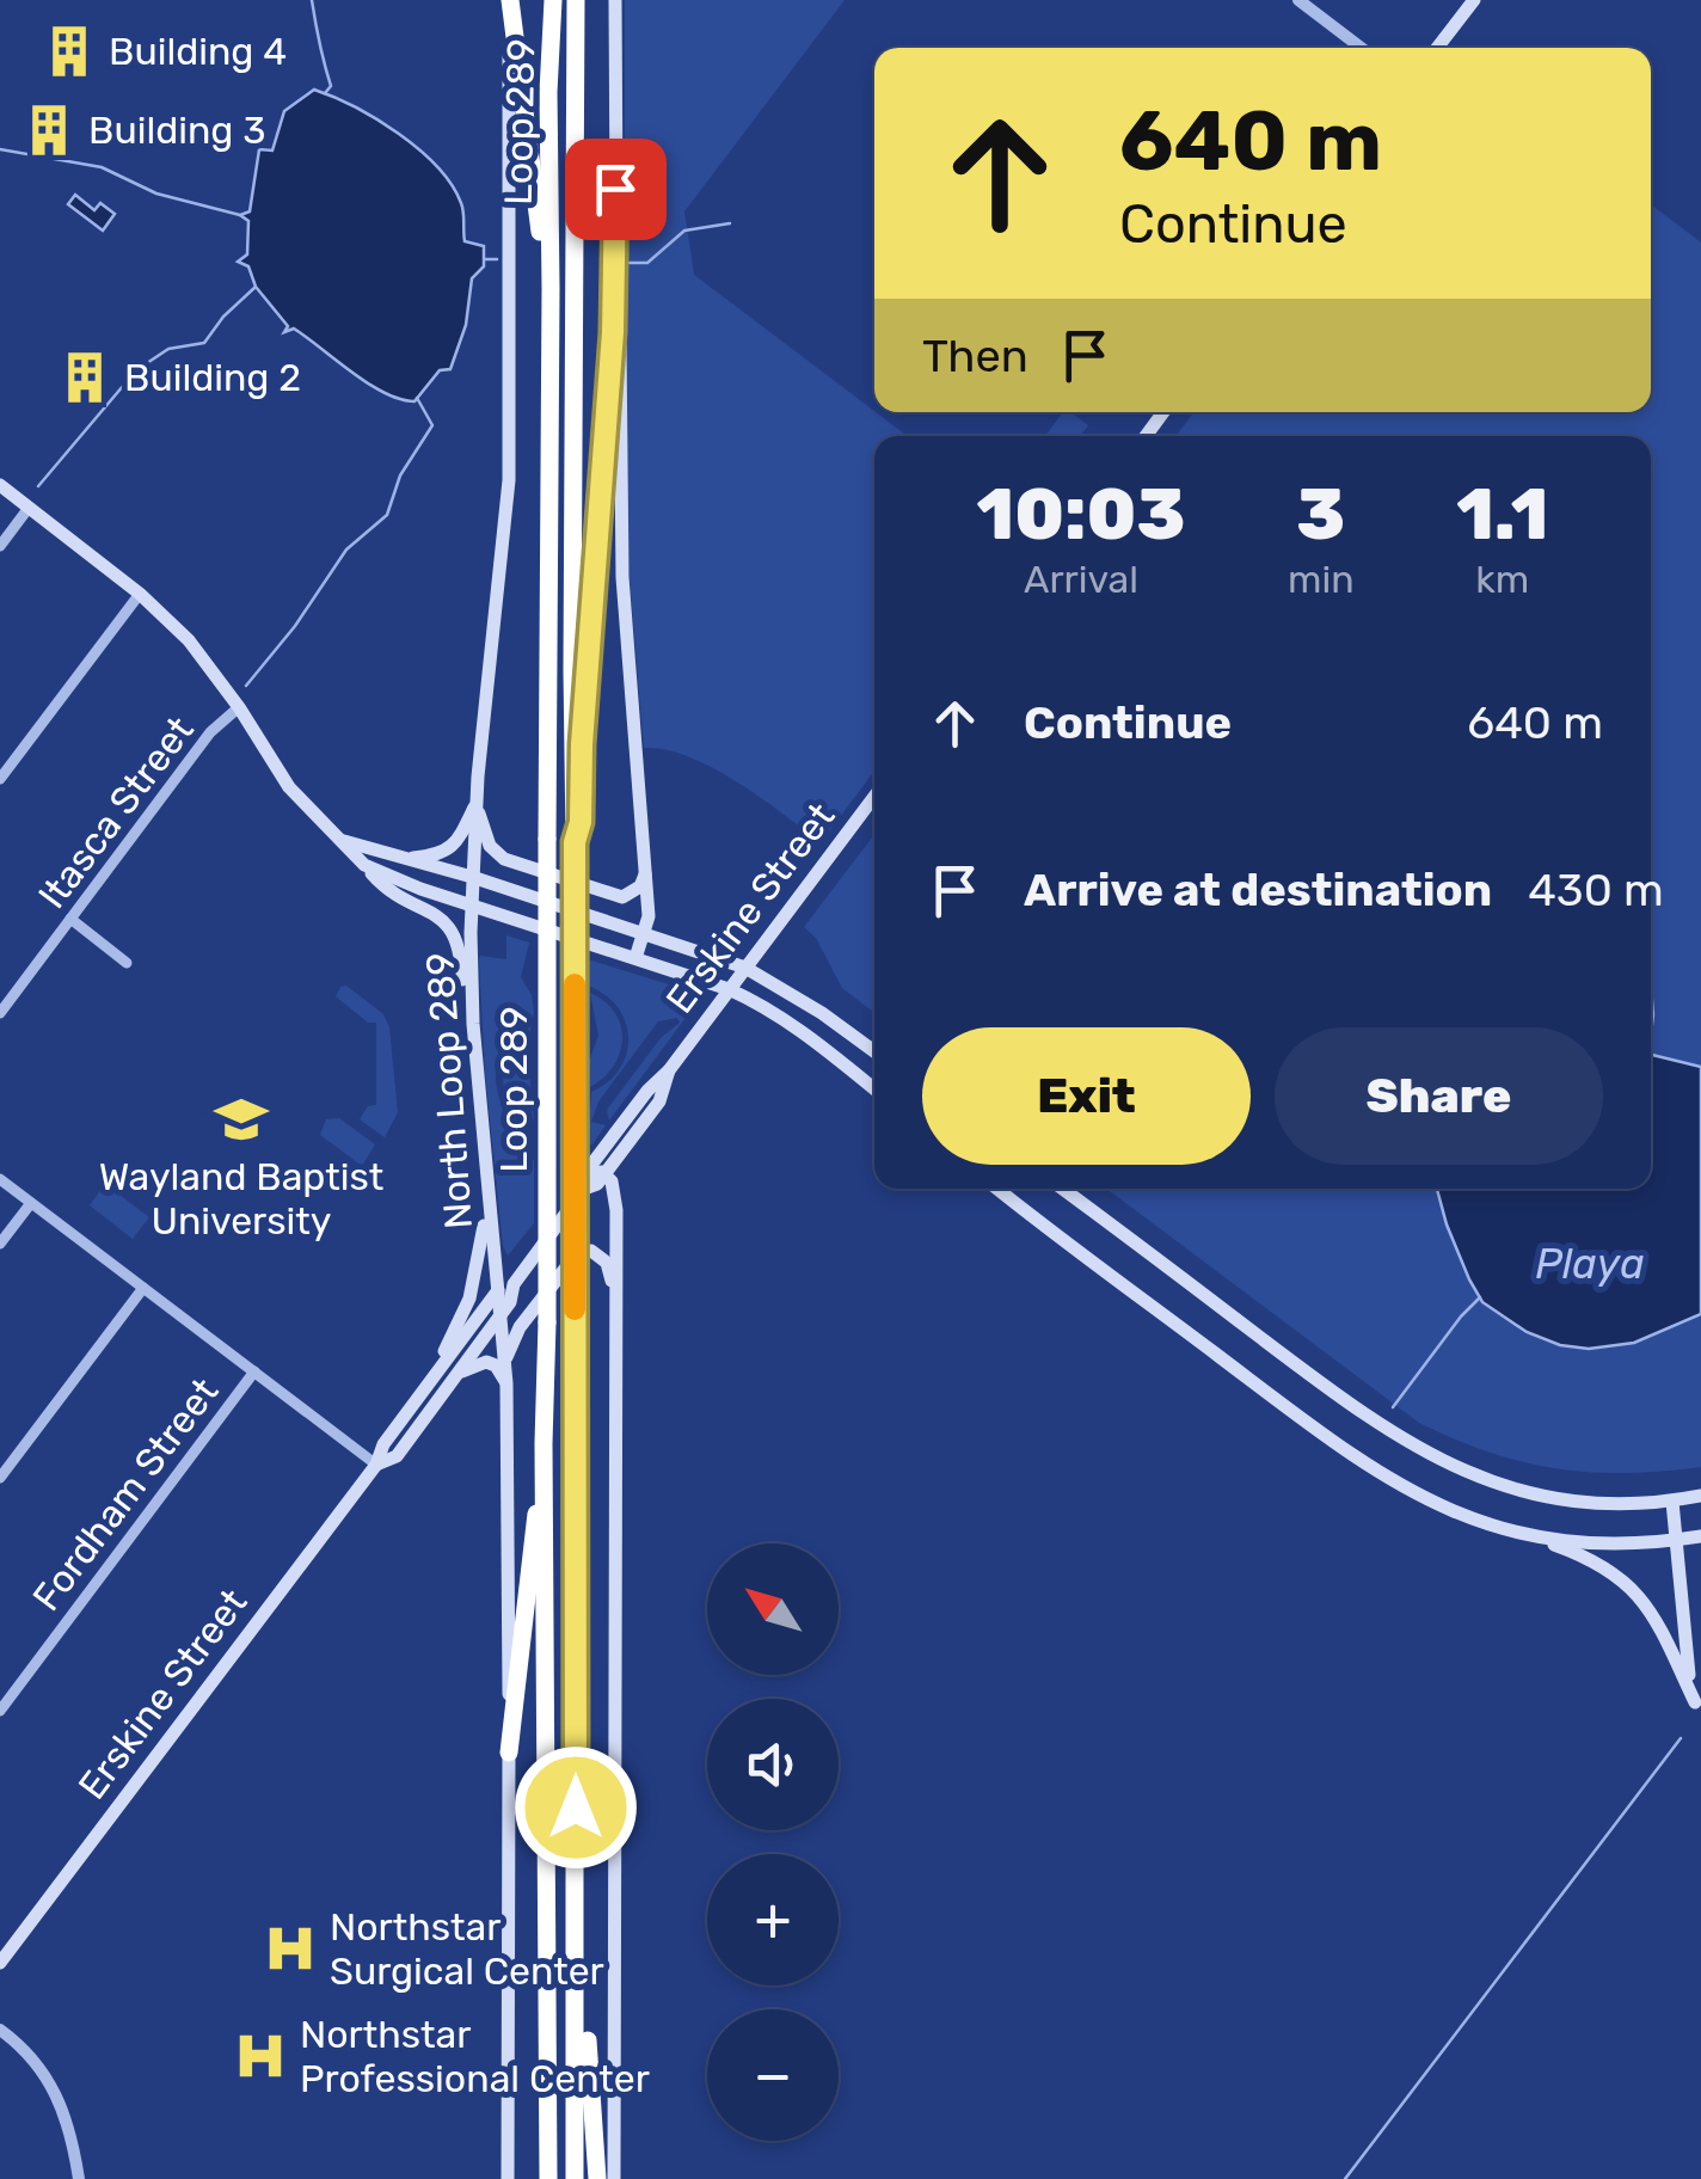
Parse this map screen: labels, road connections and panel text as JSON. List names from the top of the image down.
{
  "streets": {
    "highway": ["Loop 289"],
    "main road": ["Erskine Street", "North Loop 289"],
    "street": ["Itasca Street", "Fordham Street"]
  },
  "crossings": [
    ["Erskine Street", "North Loop 289"]
  ],
  "water": ["Playa"],
  "places": {
    "building": ["Building 4", "Building 3", "Building 2"],
    "school or university": ["Wayland Baptist University"],
    "hospital": ["Northstar Surgical Center", "Northstar Professional Center"]
  },
  "north": "top left",
  "page": {
    "turn": ["640 m", "Continue"],
    "then": "Then",
    "eta": [
      "10:03",
      "Arrival",
      "3",
      "min",
      "1.1",
      "km"
    ],
    "list": [
      {
        "name": "Continue",
        "value": "640 m"
      },
      {
        "name": "Arrive at destination",
        "value": "430 m"
      }
    ],
    "buttons": ["Exit", "Share"],
    "map_buttons": ["+", "−"]
  }
}
